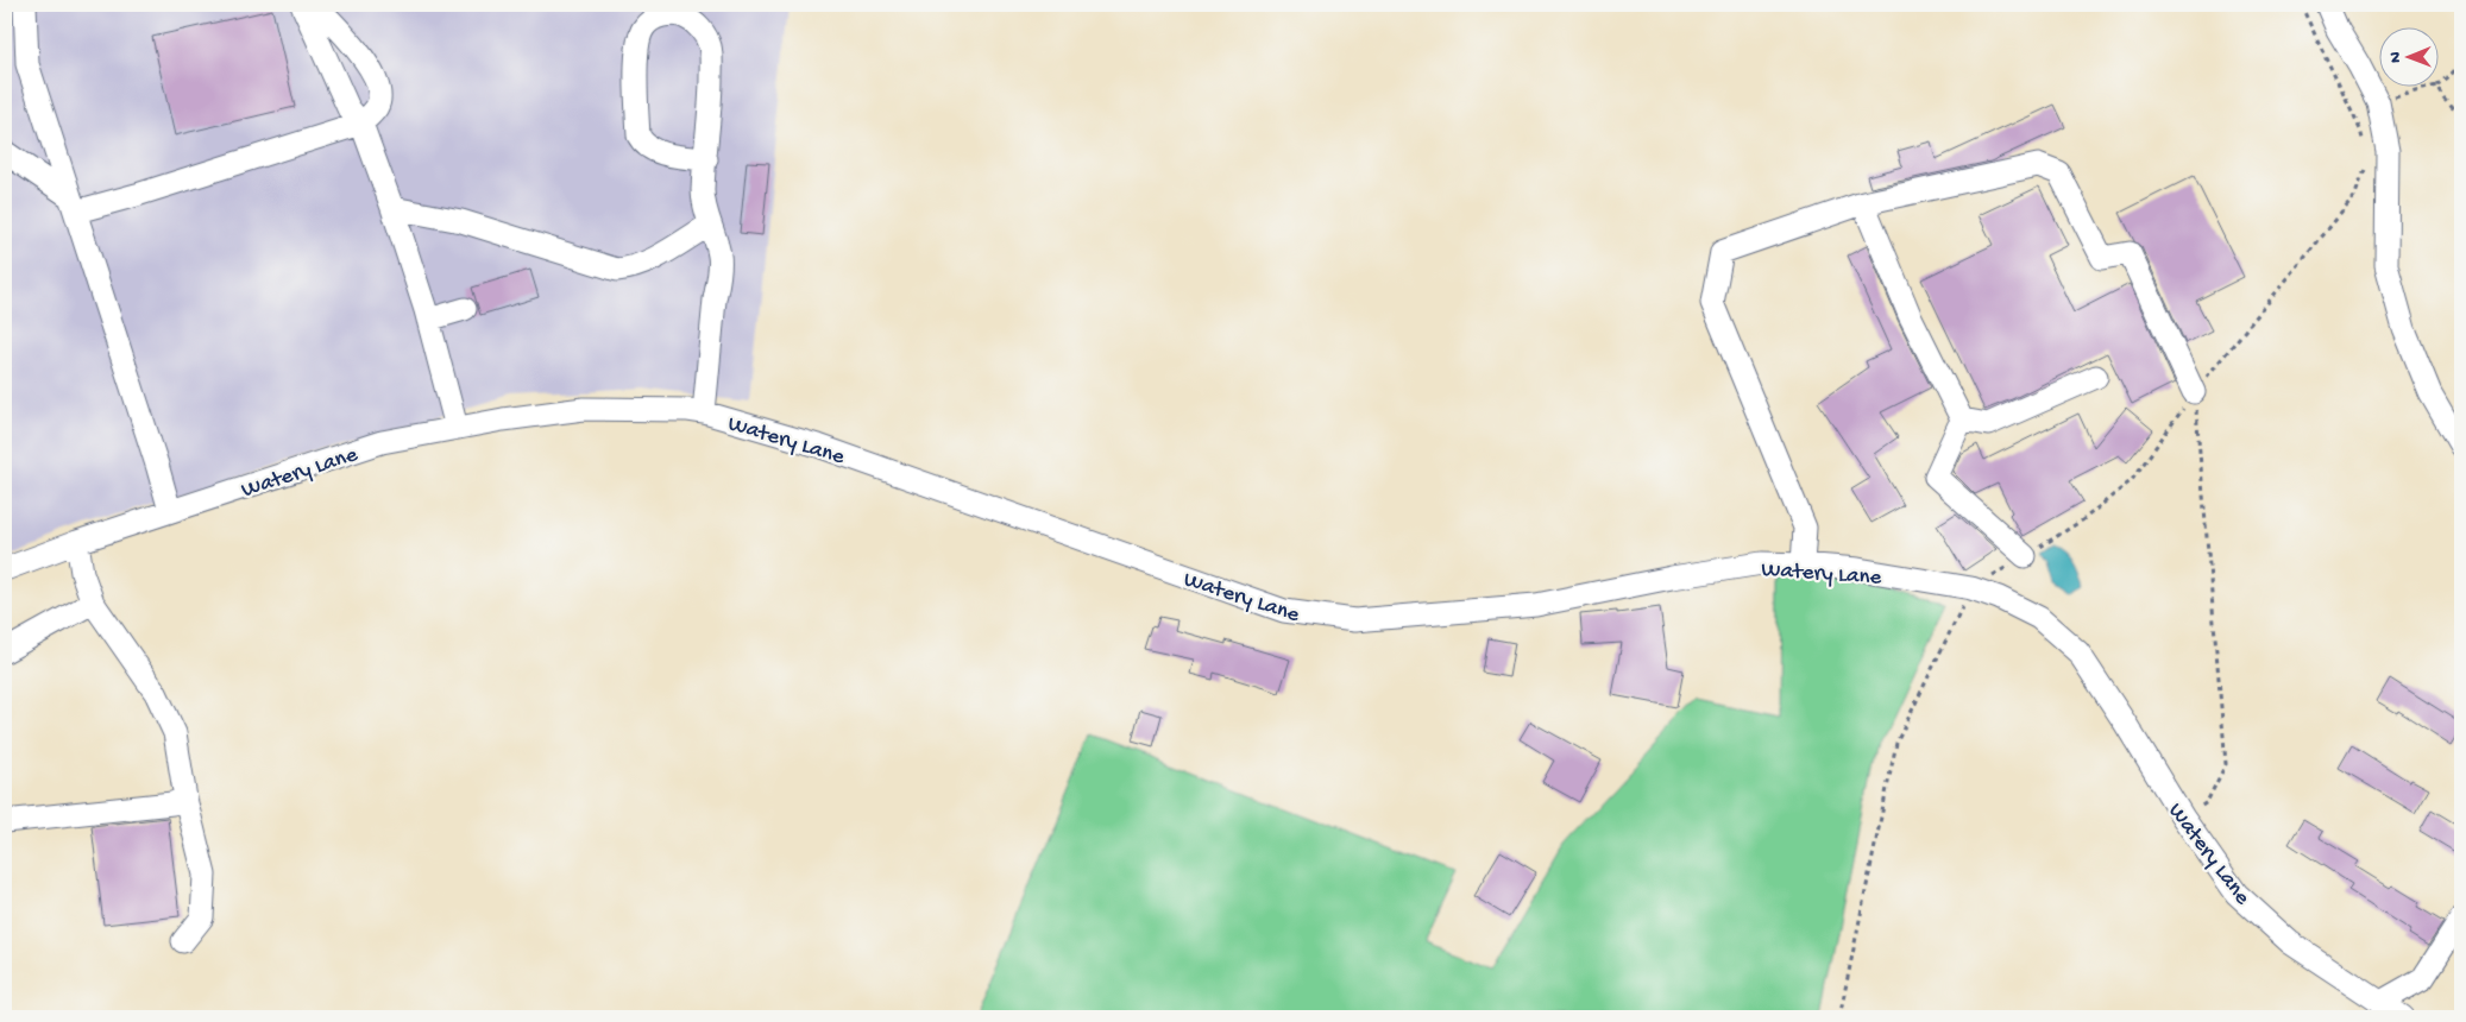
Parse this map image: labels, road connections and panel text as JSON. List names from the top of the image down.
{
  "streets": {
    "street": ["Watery Lane"]
  },
  "north": "left"
}
